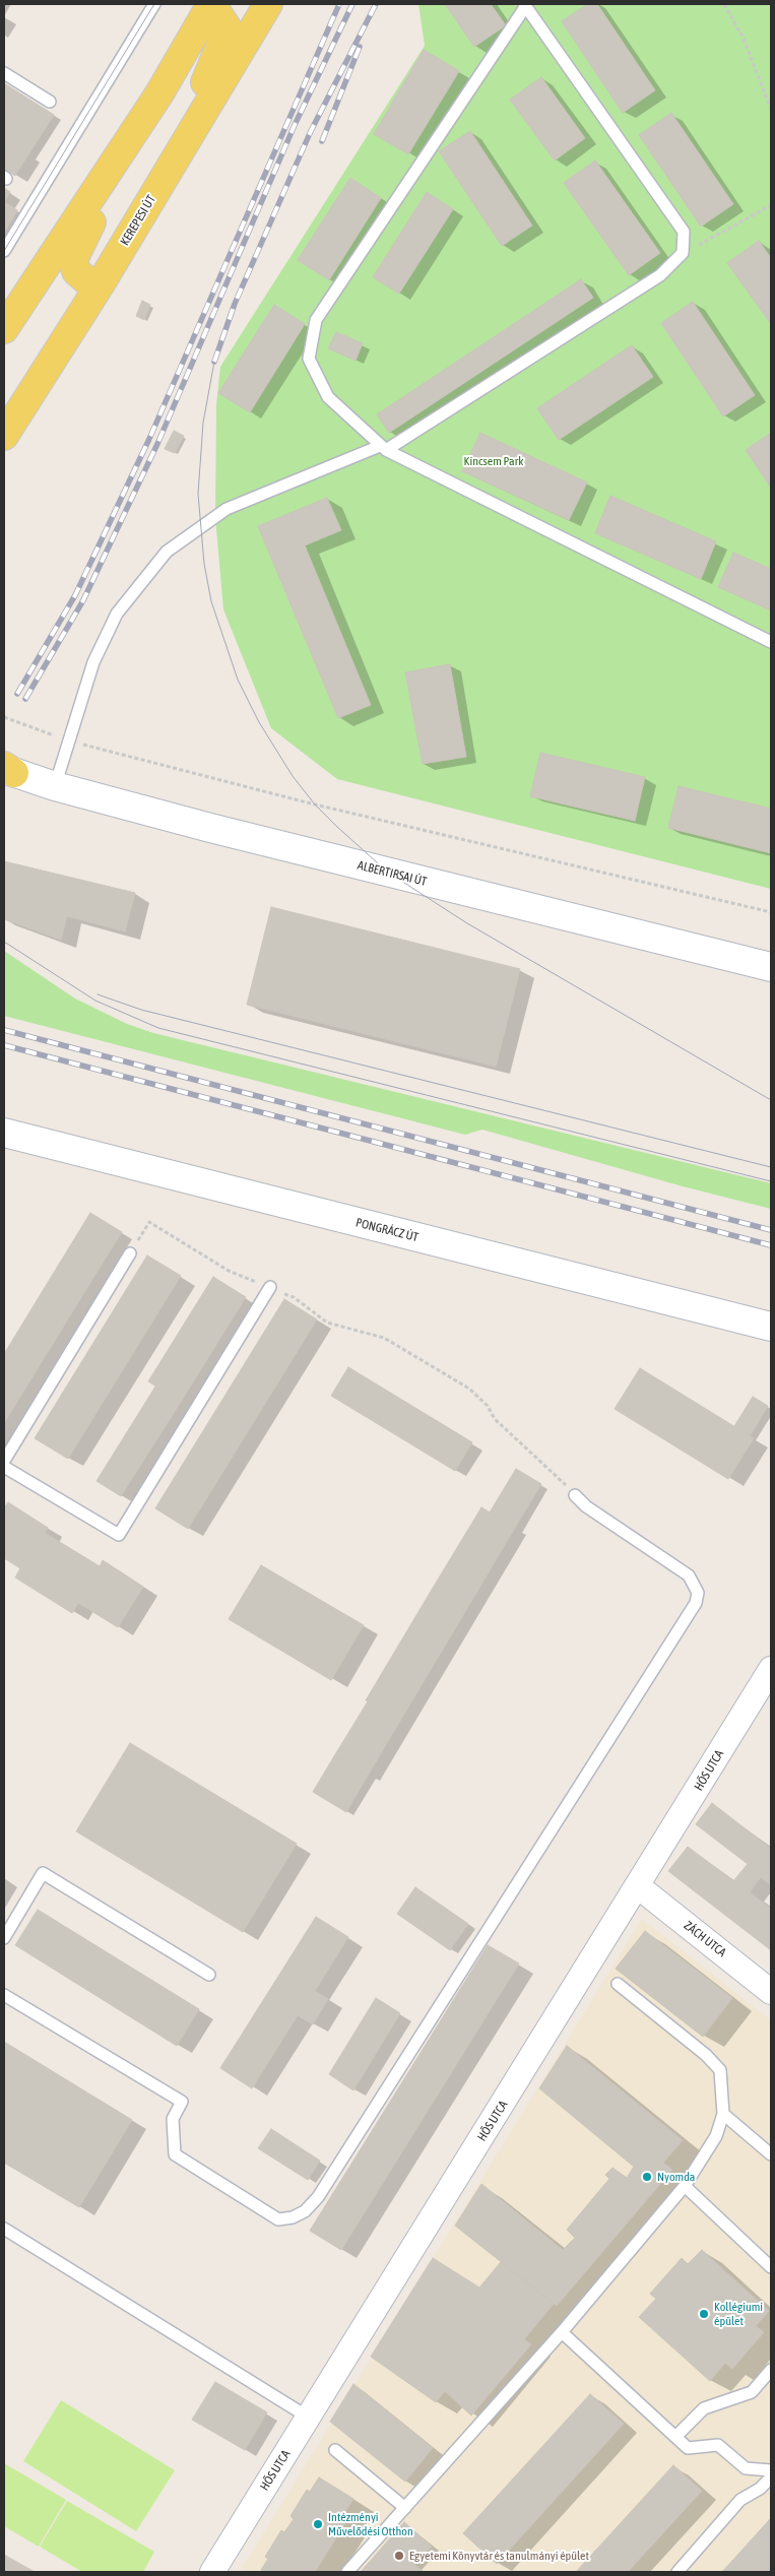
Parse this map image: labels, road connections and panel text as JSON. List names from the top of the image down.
{
  "streets": {
    "main road": ["KEREPESI ÚT"],
    "street": [
      "ALBERTIRSAI ÚT",
      "PONGRÁCZ ÚT",
      "HŐS UTCA",
      "ZÁCH UTCA"
    ]
  },
  "crossings": [
    ["HŐS UTCA", "ZÁCH UTCA"]
  ],
  "parks": ["Kincsem Park"],
  "places": [
    "Nyomda",
    "Kollégiumi épület",
    "Intézményi Művelődési Otthon",
    "Egyetemi Könyvtár és tanulmányi épület"
  ]
}
